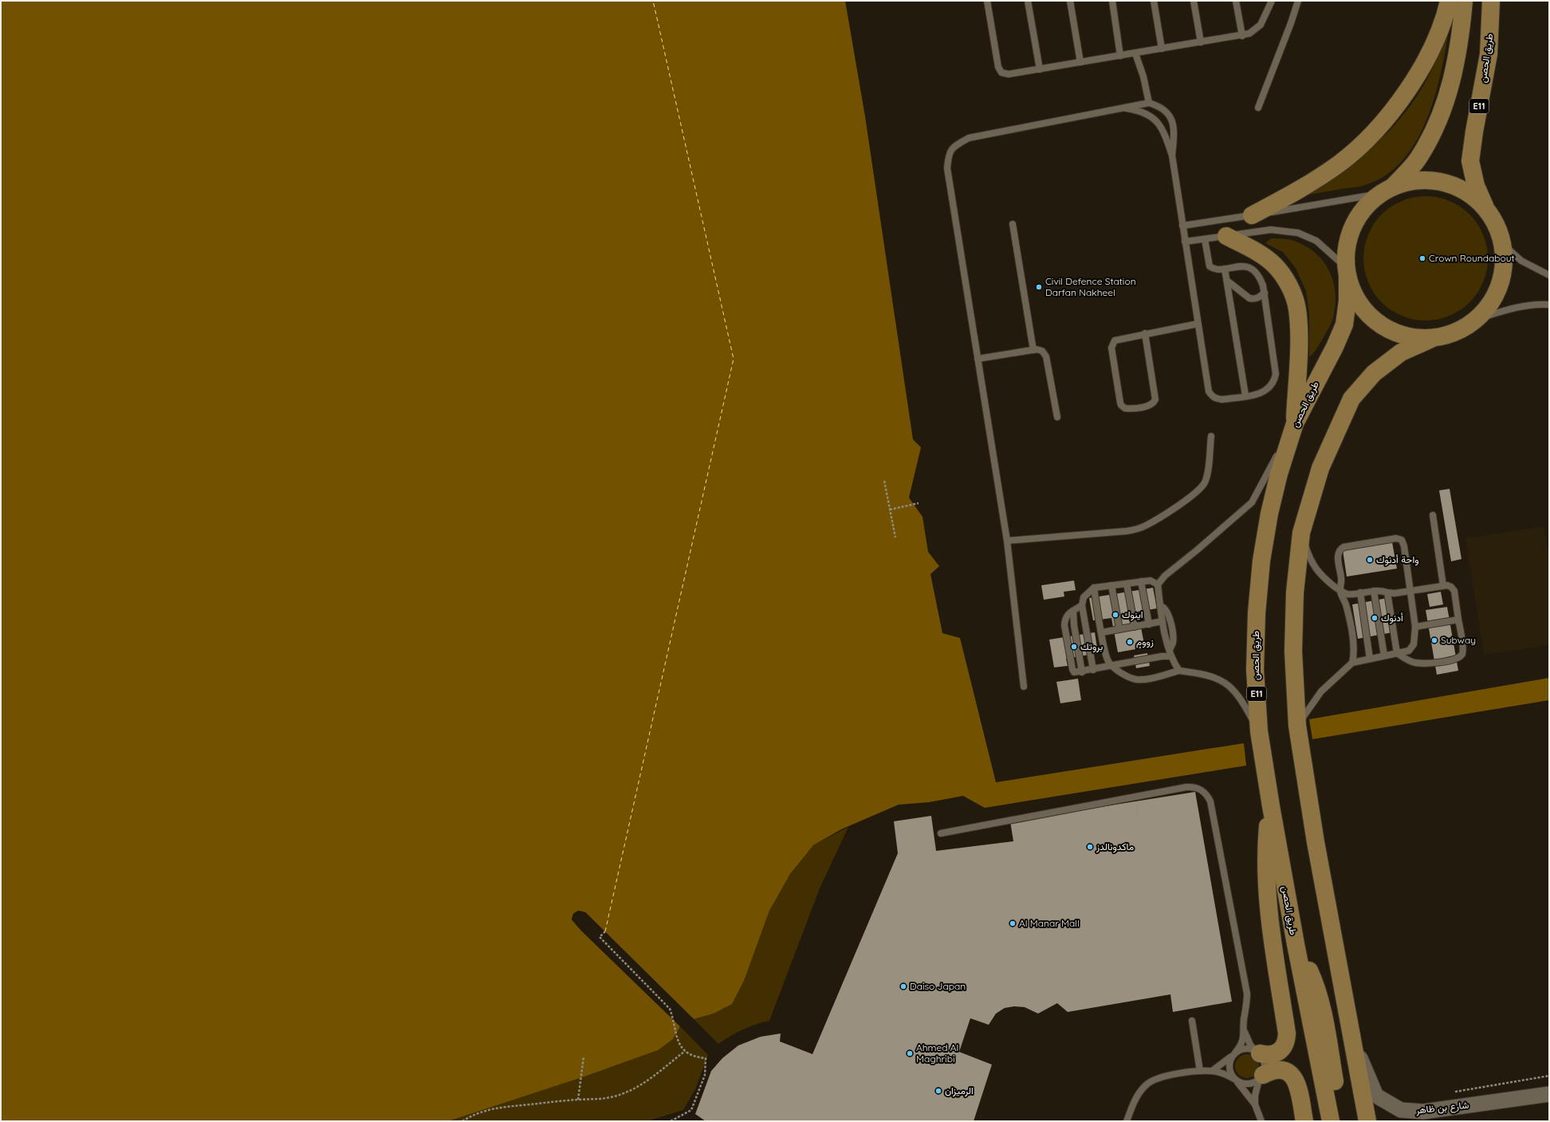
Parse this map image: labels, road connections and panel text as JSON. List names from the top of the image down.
{
  "streets": {
    "main road": ["طريق الحصن", "E11"],
    "street": ["شارع بن ظاهر"]
  },
  "places": [
    "Crown Roundabout",
    "Civil Defence Station Darfan Nakheel",
    "واحة أدنوك",
    "اينوك",
    "أدنوك",
    "Subway",
    "زووم",
    "بروتك",
    "ماكدونالدز",
    "Al Manar Mall",
    "Daiso Japan",
    "Ahmed Al Maghribi",
    "الرميزان"
  ]
}
